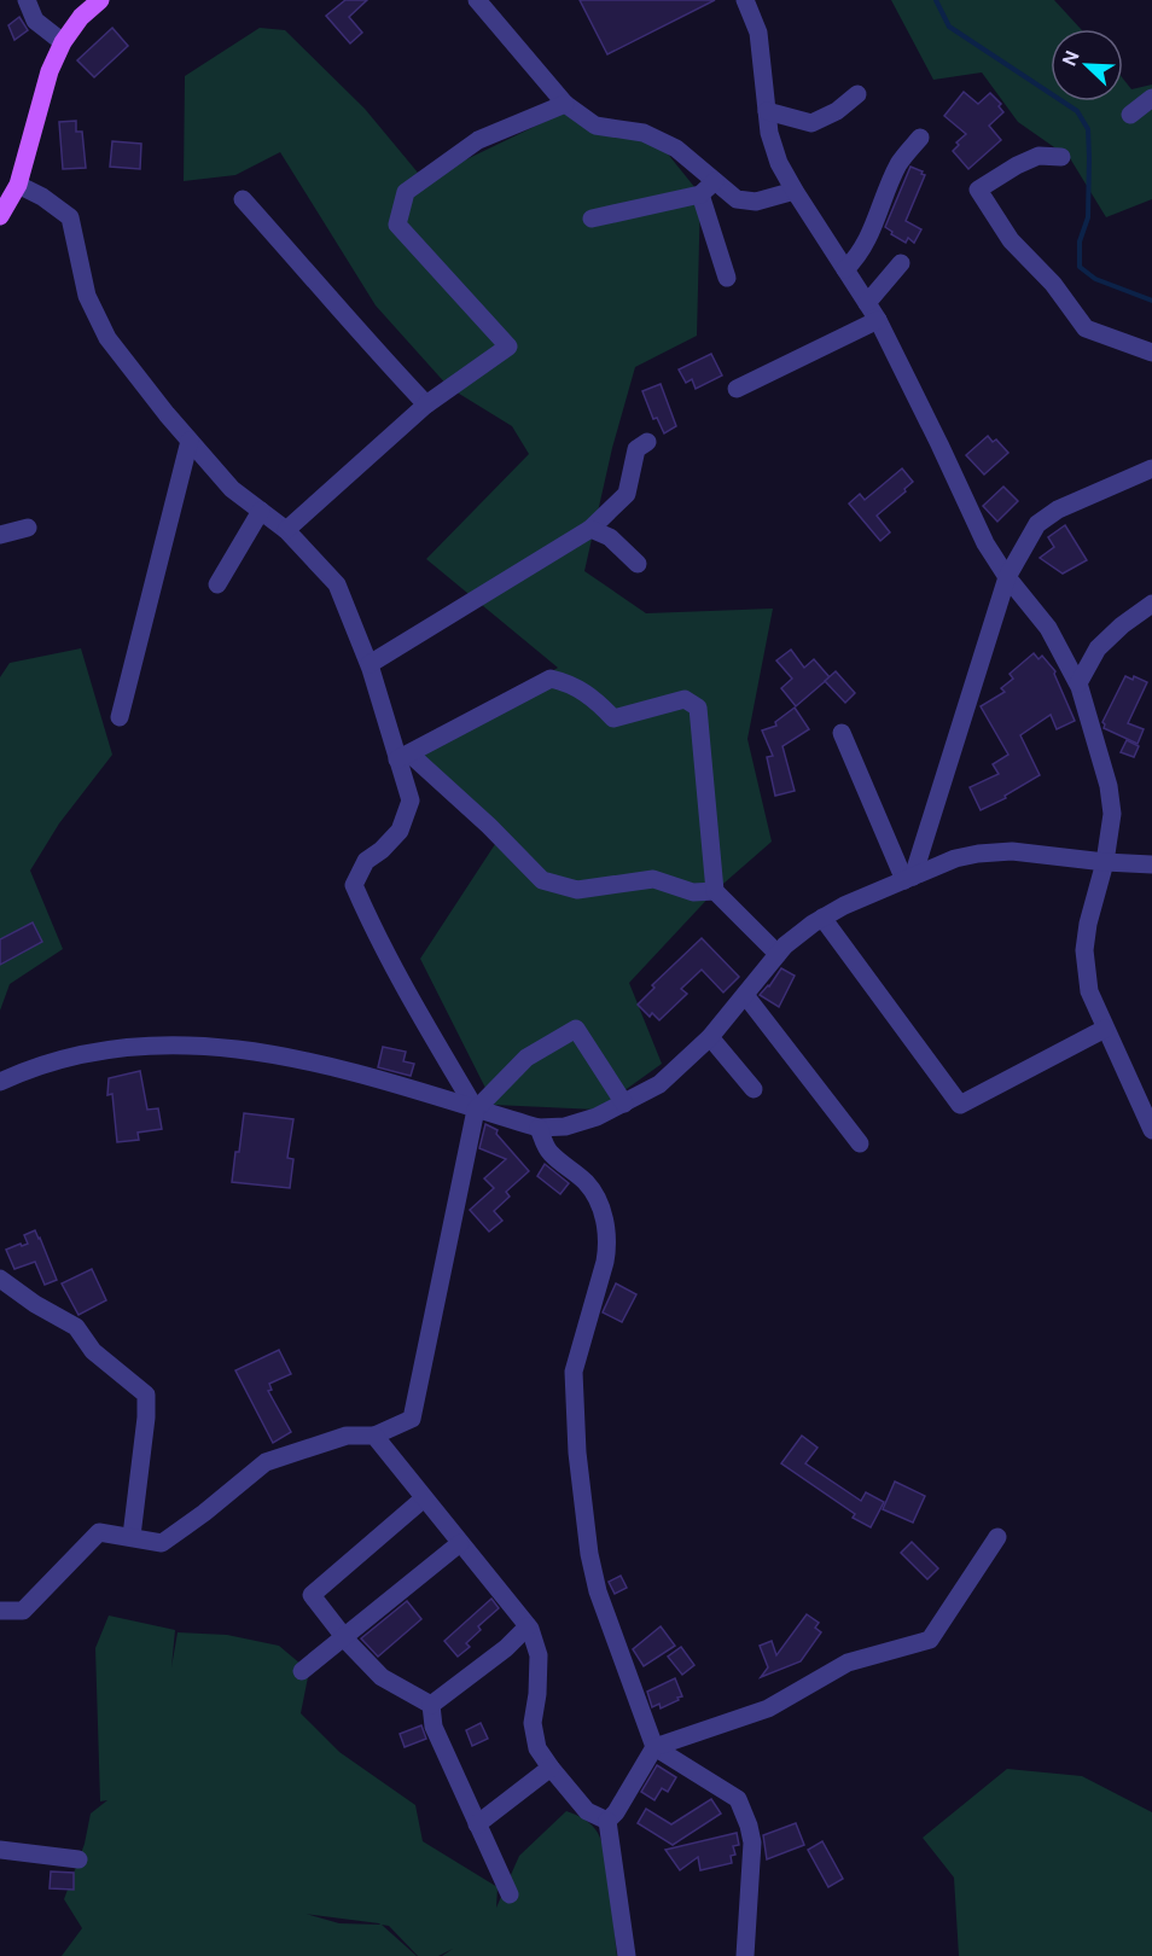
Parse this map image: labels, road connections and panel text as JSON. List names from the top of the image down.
{
  "north": "top left"
}
